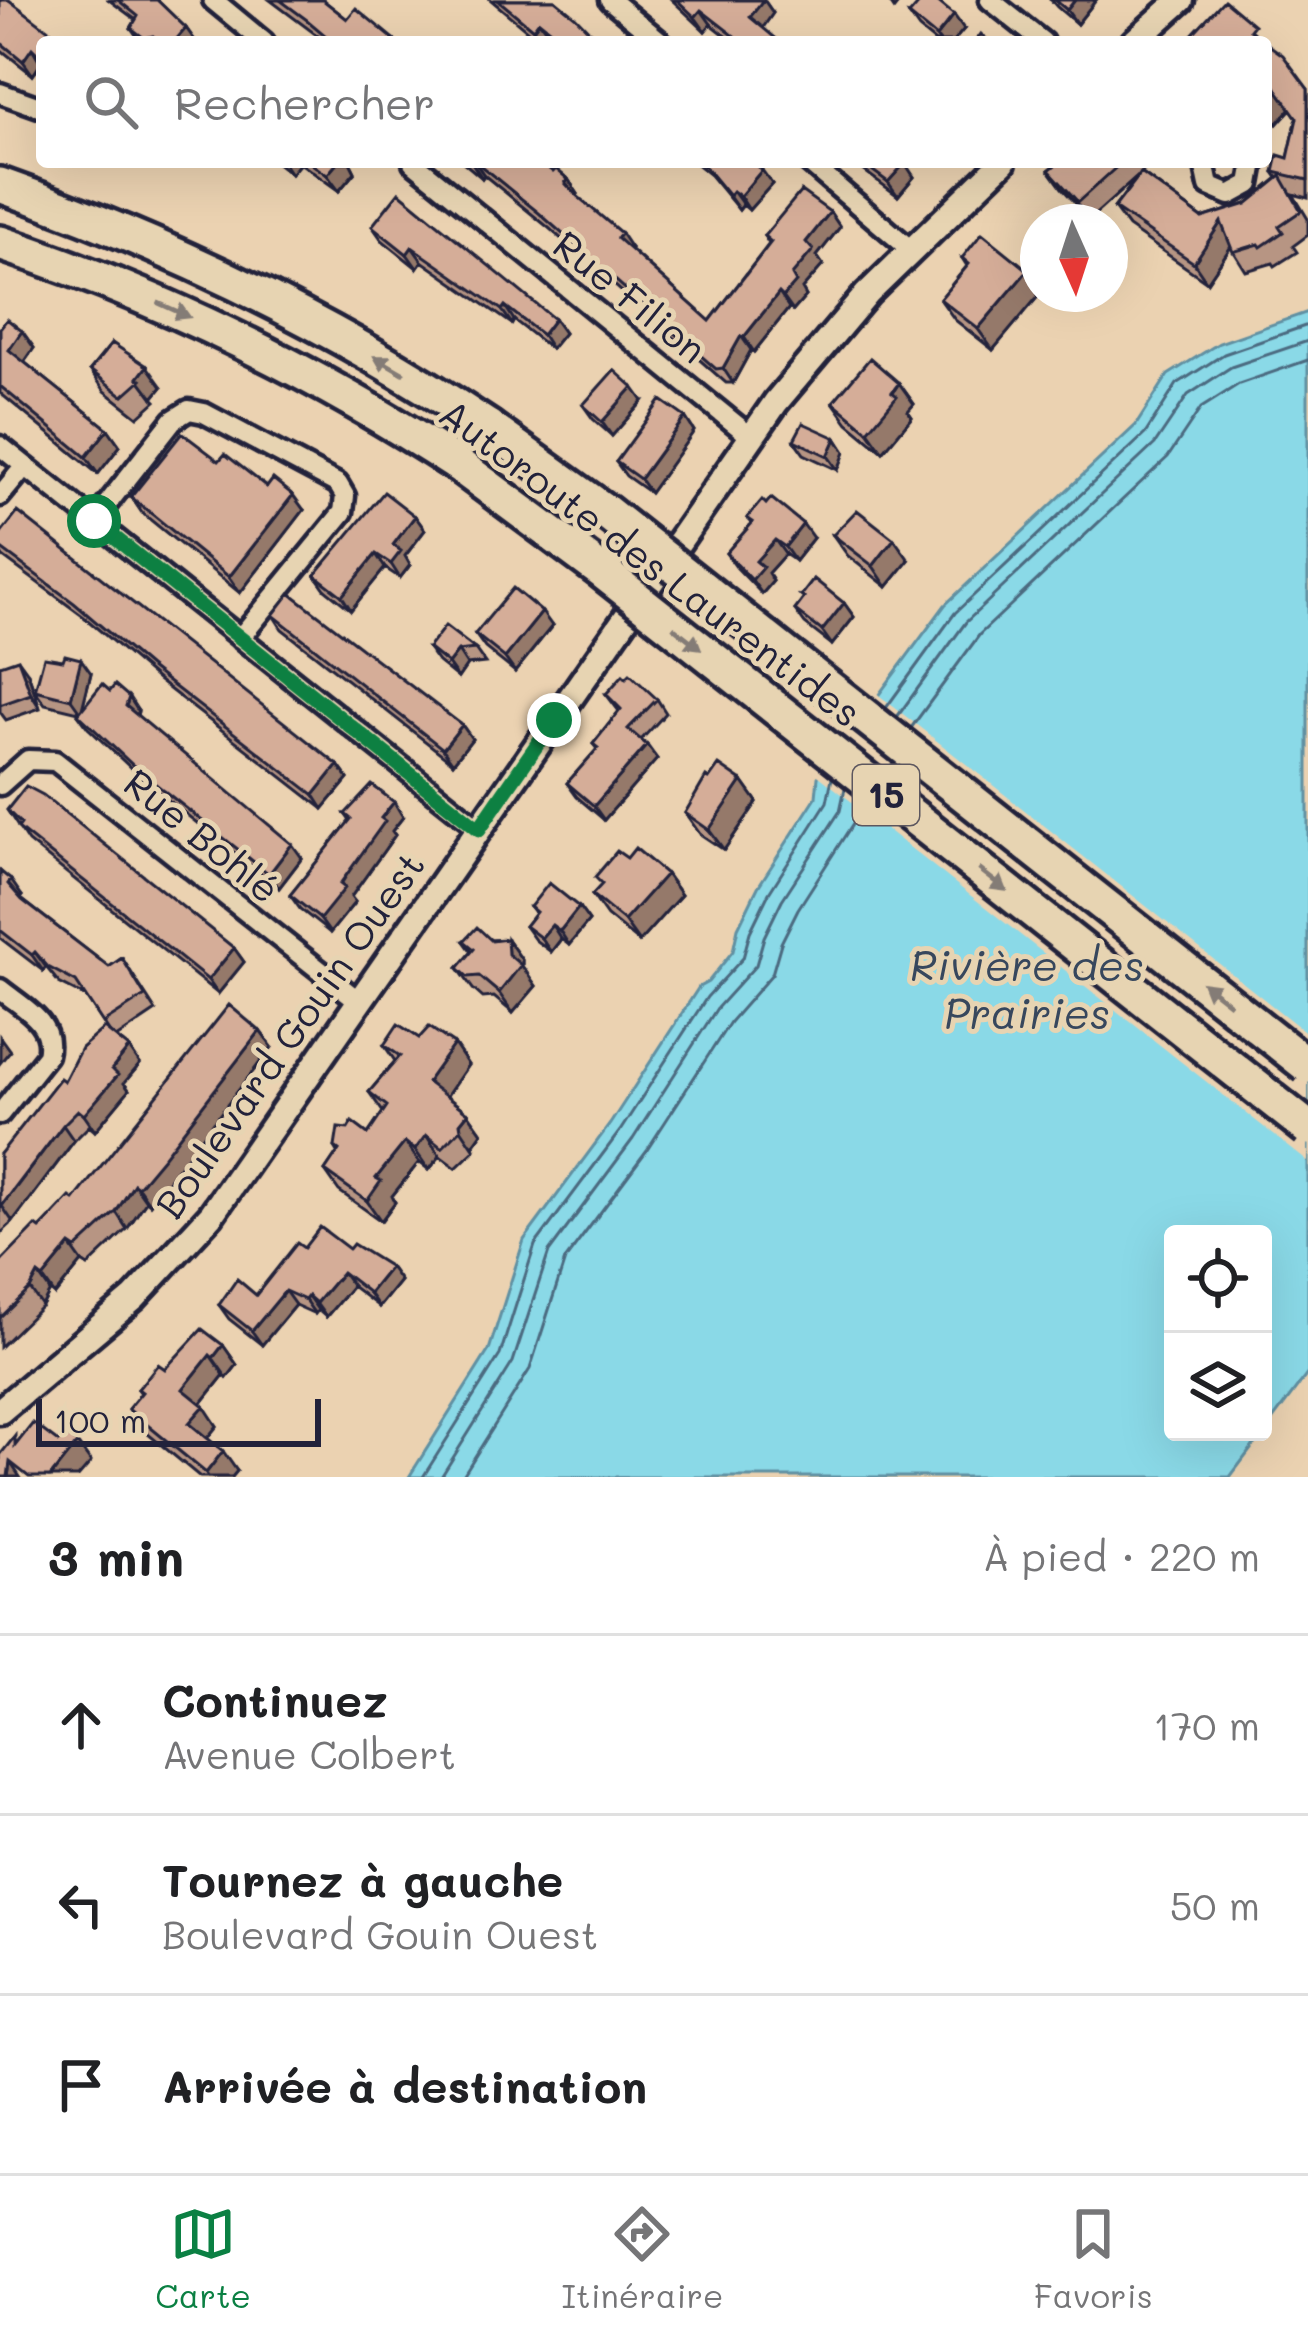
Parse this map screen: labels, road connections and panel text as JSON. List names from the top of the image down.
{
  "streets": {
    "highway": ["Autoroute des Laurentides", "15"],
    "street": ["Rue Filion", "Rue Bohlé", "Boulevard Gouin Ouest"]
  },
  "crossings": [
    ["Rue Filion", "Boulevard Gouin Ouest"],
    ["Rue Bohlé", "Boulevard Gouin Ouest"]
  ],
  "water": ["Rivière des Prairies"],
  "scale_bar": "100 m",
  "north": "bottom",
  "page": {
    "search": "Rechercher",
    "scale": "100 m",
    "heading": ["3 min", "À pied · 220 m"],
    "list": [
      ["Continuez", "Avenue Colbert", "170 m"],
      ["Tournez à gauche", "Boulevard Gouin Ouest", "50 m"],
      "Arrivée à destination"
    ],
    "nav": ["Carte", "Itinéraire", "Favoris"]
  }
}
